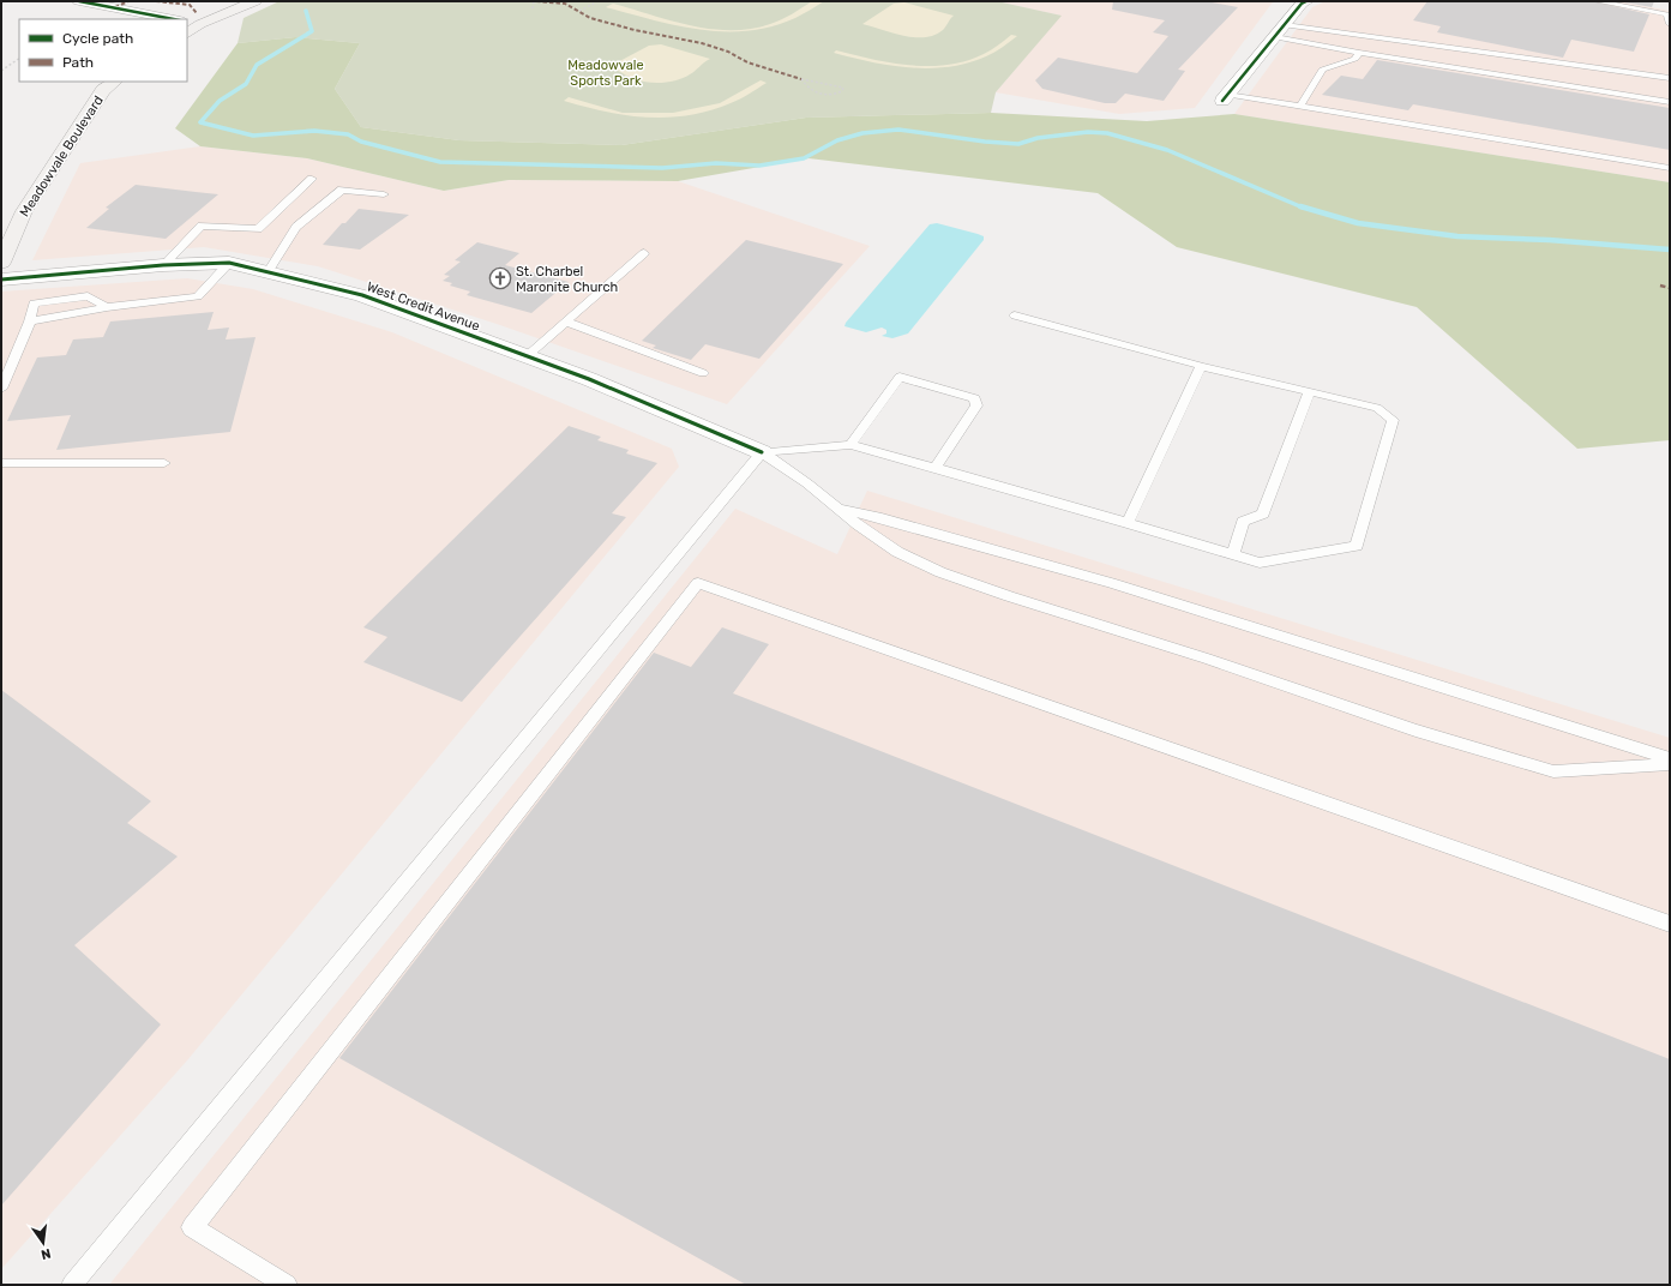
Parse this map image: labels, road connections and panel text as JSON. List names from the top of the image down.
{
  "streets": {
    "main road": ["Meadowvale Boulevard"],
    "street": ["West Credit Avenue"]
  },
  "parks": ["Meadowvale Sports Park"],
  "places": {
    "church": ["St. Charbel Maronite Church"]
  },
  "legend": ["Cycle path", "Path"],
  "north": "bottom"
}
